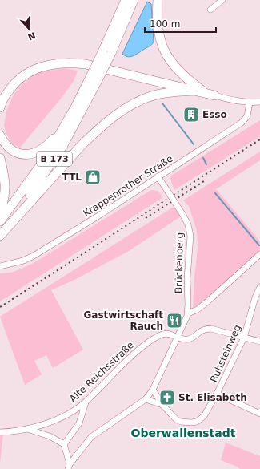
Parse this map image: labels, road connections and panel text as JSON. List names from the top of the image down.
{
  "streets": {
    "highway": ["B 173"],
    "street": [
      "Krappenrother Straße",
      "Brückenberg",
      "Ruhsteinweg",
      "Alte Reichsstraße"
    ]
  },
  "crossings": [
    ["Krappenrother Straße", "Brückenberg"],
    ["Brückenberg", "Alte Reichsstraße"],
    ["Ruhsteinweg", "Alte Reichsstraße"]
  ],
  "districts": ["Oberwallenstadt"],
  "places": {
    "building": ["Esso"],
    "shop": ["TTL"],
    "restaurant": ["Gastwirtschaft Rauch"],
    "church": ["St. Elisabeth"]
  },
  "scale_bar": "100 m",
  "north": "bottom"
}
